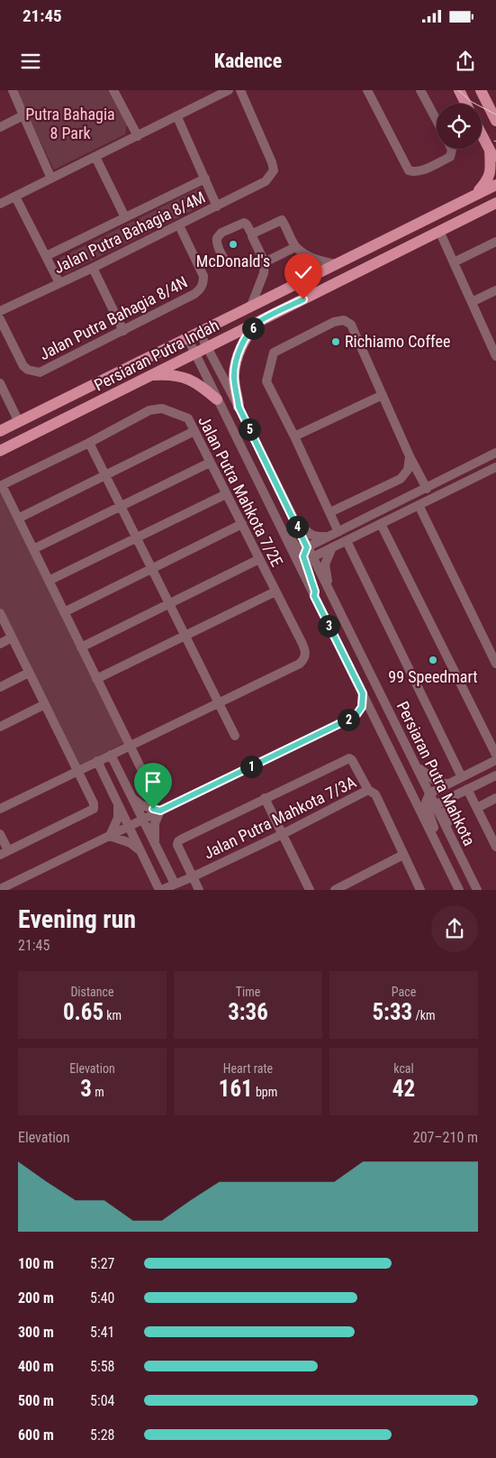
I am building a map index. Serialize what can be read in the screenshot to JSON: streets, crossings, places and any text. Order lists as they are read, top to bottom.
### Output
{
  "streets": {
    "main road": ["Persiaran Putra Indah"],
    "street": [
      "Jalan Putra Bahagia 8/4M",
      "Jalan Putra Bahagia 8/4N",
      "Jalan Putra Mahkota 7/2E",
      "Persiaran Putra Mahkota",
      "Jalan Putra Mahkota 7/3A"
    ]
  },
  "crossings": [
    ["Jalan Putra Bahagia 8/4M", "Jalan Putra Bahagia 8/4N"],
    ["Persiaran Putra Indah", "Persiaran Putra Mahkota"]
  ],
  "parks": ["Putra Bahagia 8 Park"],
  "places": ["McDonald's", "Richiamo Coffee", "99 Speedmart"],
  "page": {
    "status": "21:45",
    "header": "Kadence",
    "pins": [
      "6",
      "5",
      "4",
      "3",
      "2",
      "1"
    ],
    "heading": ["Evening run", "21:45"],
    "stats": [
      ["Distance", "0.65 km"],
      ["Time", "3:36"],
      ["Pace", "5:33 /km"],
      ["Elevation", "3 m"],
      ["Heart rate", "161 bpm"],
      ["kcal", "42"]
    ],
    "chart": ["Elevation", "207–210 m"],
    "list": [
      {
        "name": "100 m",
        "note": "5:27"
      },
      {
        "name": "200 m",
        "note": "5:40"
      },
      {
        "name": "300 m",
        "note": "5:41"
      },
      {
        "name": "400 m",
        "note": "5:58"
      },
      {
        "name": "500 m",
        "note": "5:04"
      },
      {
        "name": "600 m",
        "note": "5:28"
      }
    ]
  }
}
